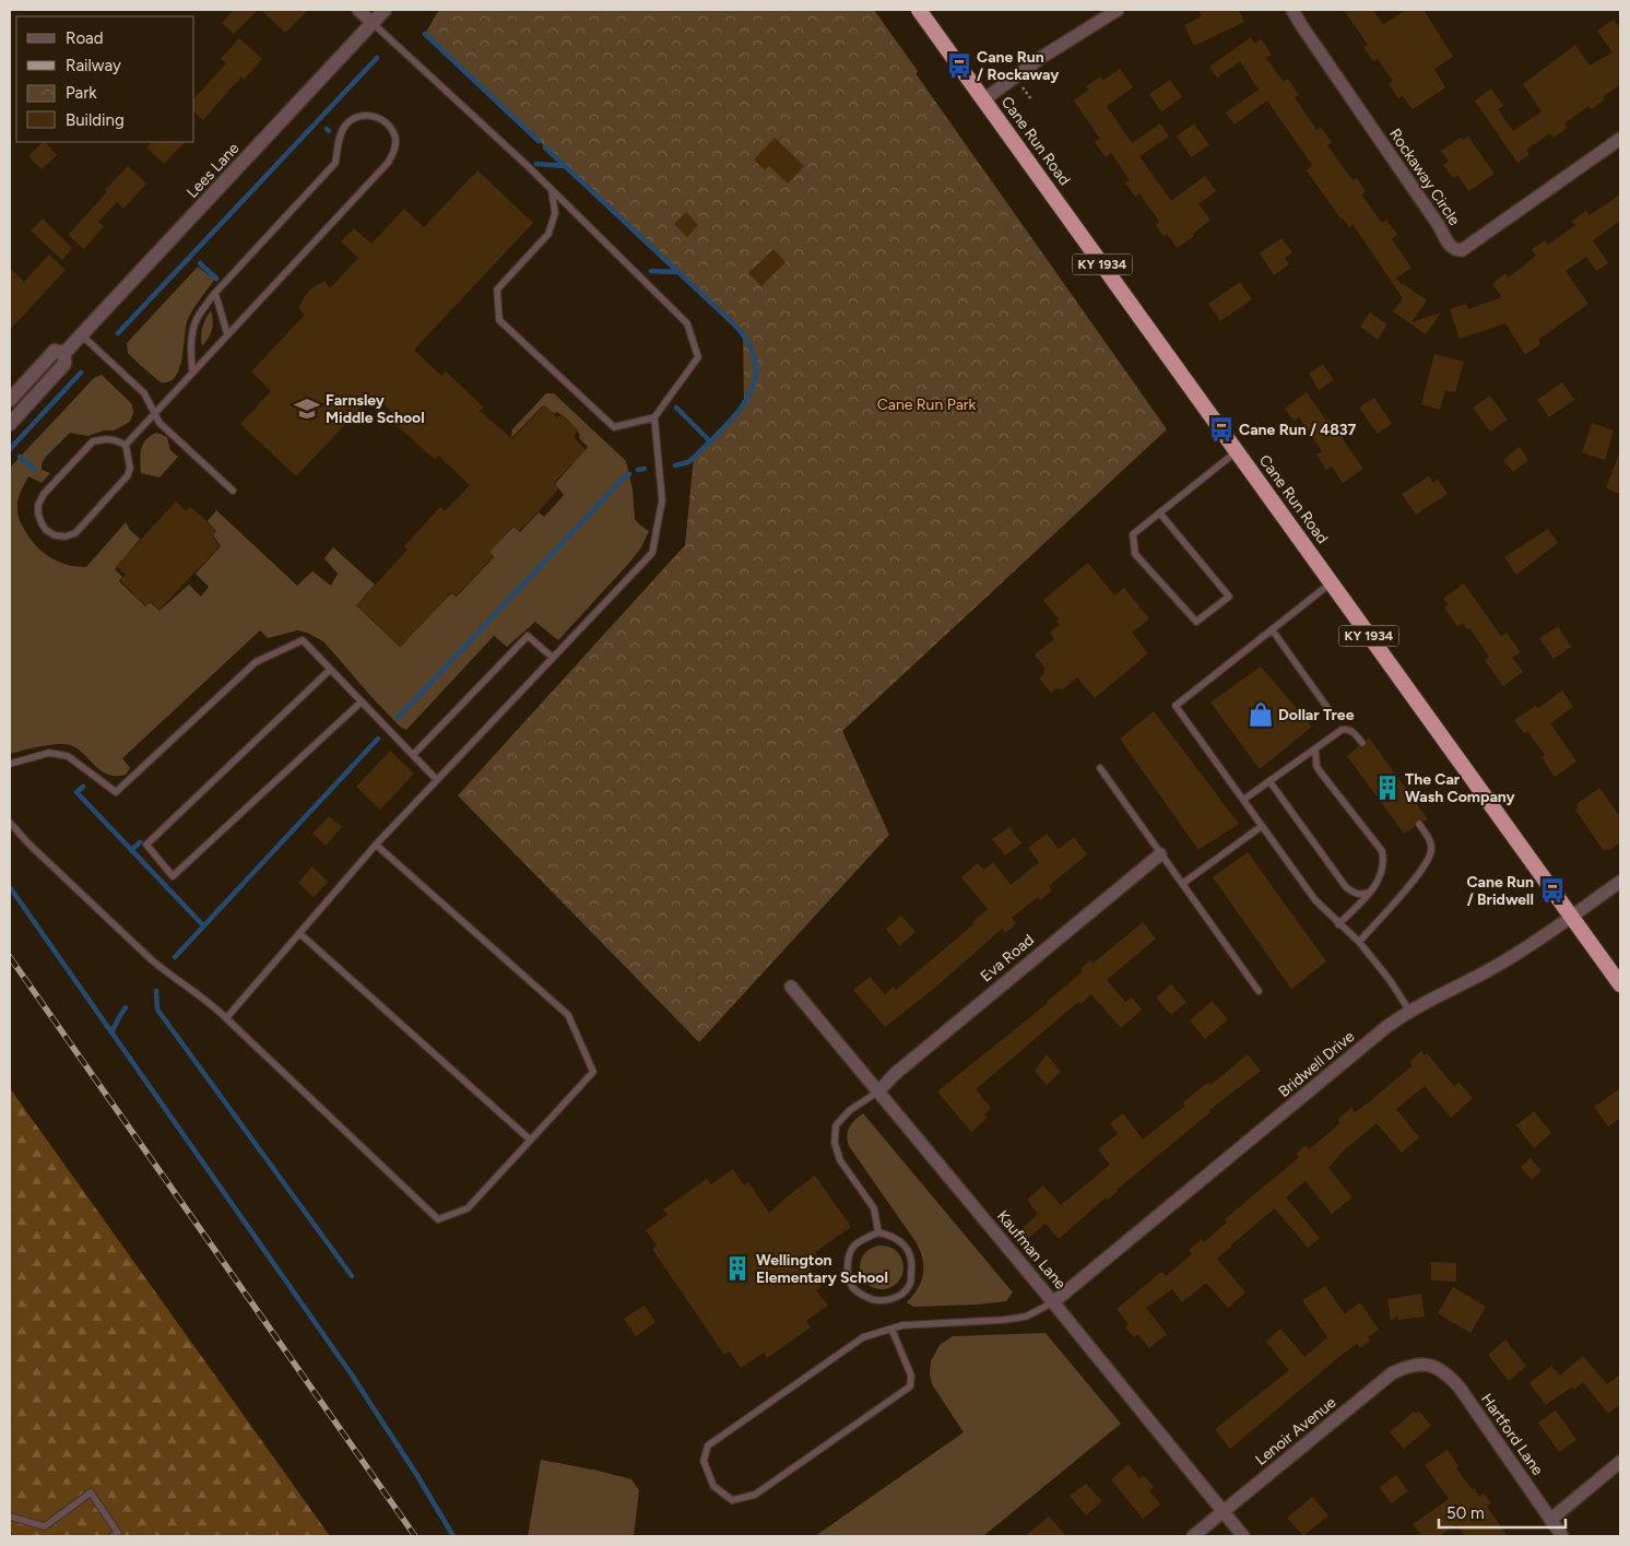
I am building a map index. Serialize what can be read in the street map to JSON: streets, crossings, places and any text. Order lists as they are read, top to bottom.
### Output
{
  "streets": {
    "highway": ["Cane Run Road", "KY 1934"],
    "street": [
      "Lees Lane",
      "Rockaway Circle",
      "Eva Road",
      "Bridwell Drive",
      "Kaufman Lane",
      "Lenoir Avenue",
      "Hartford Lane"
    ]
  },
  "crossings": [
    ["Cane Run Road", "Bridwell Drive"],
    ["Eva Road", "Kaufman Lane"],
    ["Bridwell Drive", "Kaufman Lane"],
    ["Kaufman Lane", "Lenoir Avenue"],
    ["Lenoir Avenue", "Hartford Lane"]
  ],
  "parks": ["Cane Run Park"],
  "places": {
    "bus stop": ["Cane Run / Rockaway", "Cane Run / 4837", "Cane Run / Bridwell"],
    "school or university": ["Farnsley Middle School"],
    "shop": ["Dollar Tree"],
    "building": ["The Car Wash Company", "Wellington Elementary School"]
  },
  "legend": [
    "Road",
    "Railway",
    "Park",
    "Building"
  ],
  "scale_bar": "50 m"
}
